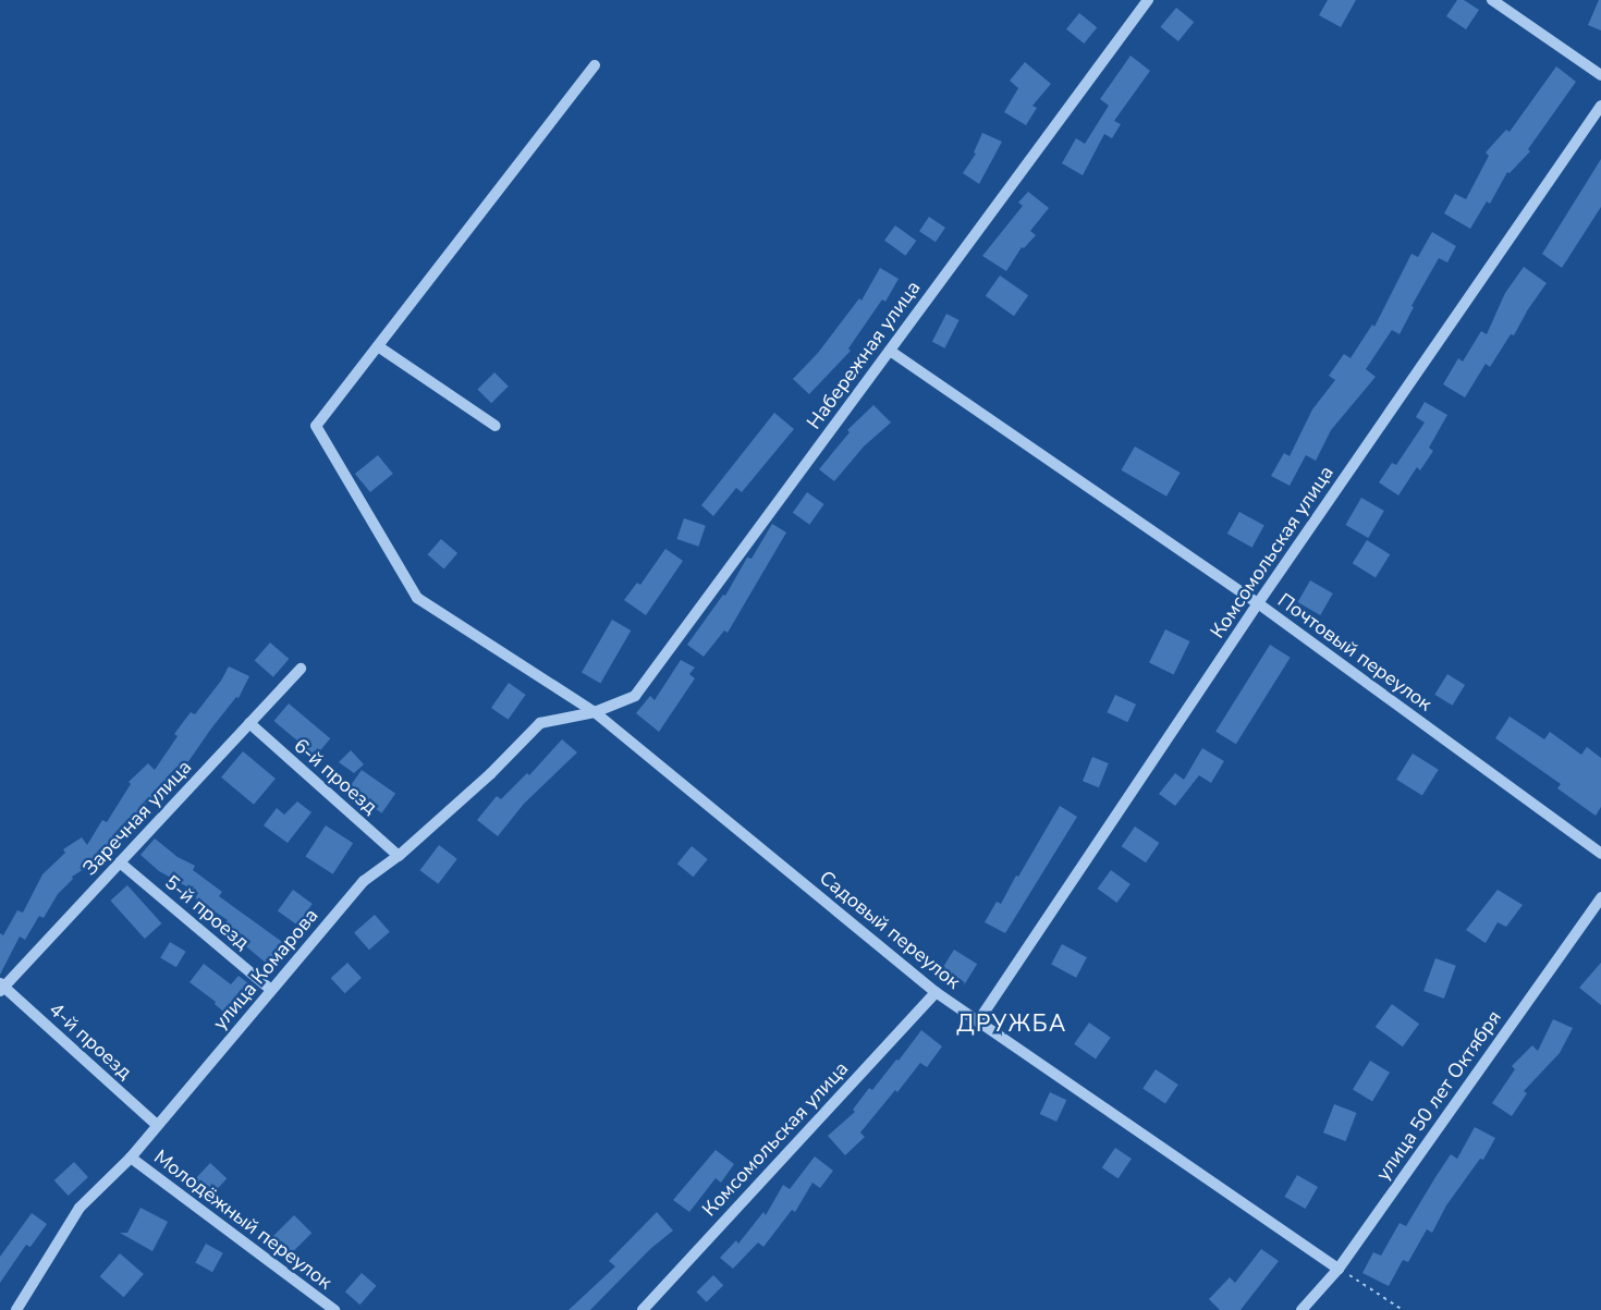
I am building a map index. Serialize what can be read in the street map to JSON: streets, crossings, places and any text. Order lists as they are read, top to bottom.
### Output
{
  "streets": {
    "street": [
      "Набережная улица",
      "Комсомольская улица",
      "Почтовый переулок",
      "6-й проезд",
      "Заречная улица",
      "5-й проезд",
      "Садовый переулок",
      "улица Комарова",
      "4-й проезд",
      "улица 50 лет Октября",
      "Молодёжный переулок"
    ]
  },
  "crossings": [
    ["Набережная улица", "Почтовый переулок"],
    ["Набережная улица", "Садовый переулок"],
    ["Набережная улица", "улица Комарова"],
    ["Комсомольская улица", "Почтовый переулок"],
    ["Комсомольская улица", "Садовый переулок"],
    ["6-й проезд", "Заречная улица"],
    ["6-й проезд", "улица Комарова"],
    ["Заречная улица", "5-й проезд"],
    ["Заречная улица", "4-й проезд"],
    ["5-й проезд", "улица Комарова"],
    ["Садовый переулок", "улица Комарова"],
    ["Садовый переулок", "улица 50 лет Октября"],
    ["улица Комарова", "4-й проезд"],
    ["улица Комарова", "Молодёжный переулок"]
  ],
  "districts": ["ДРУЖБА"]
}
